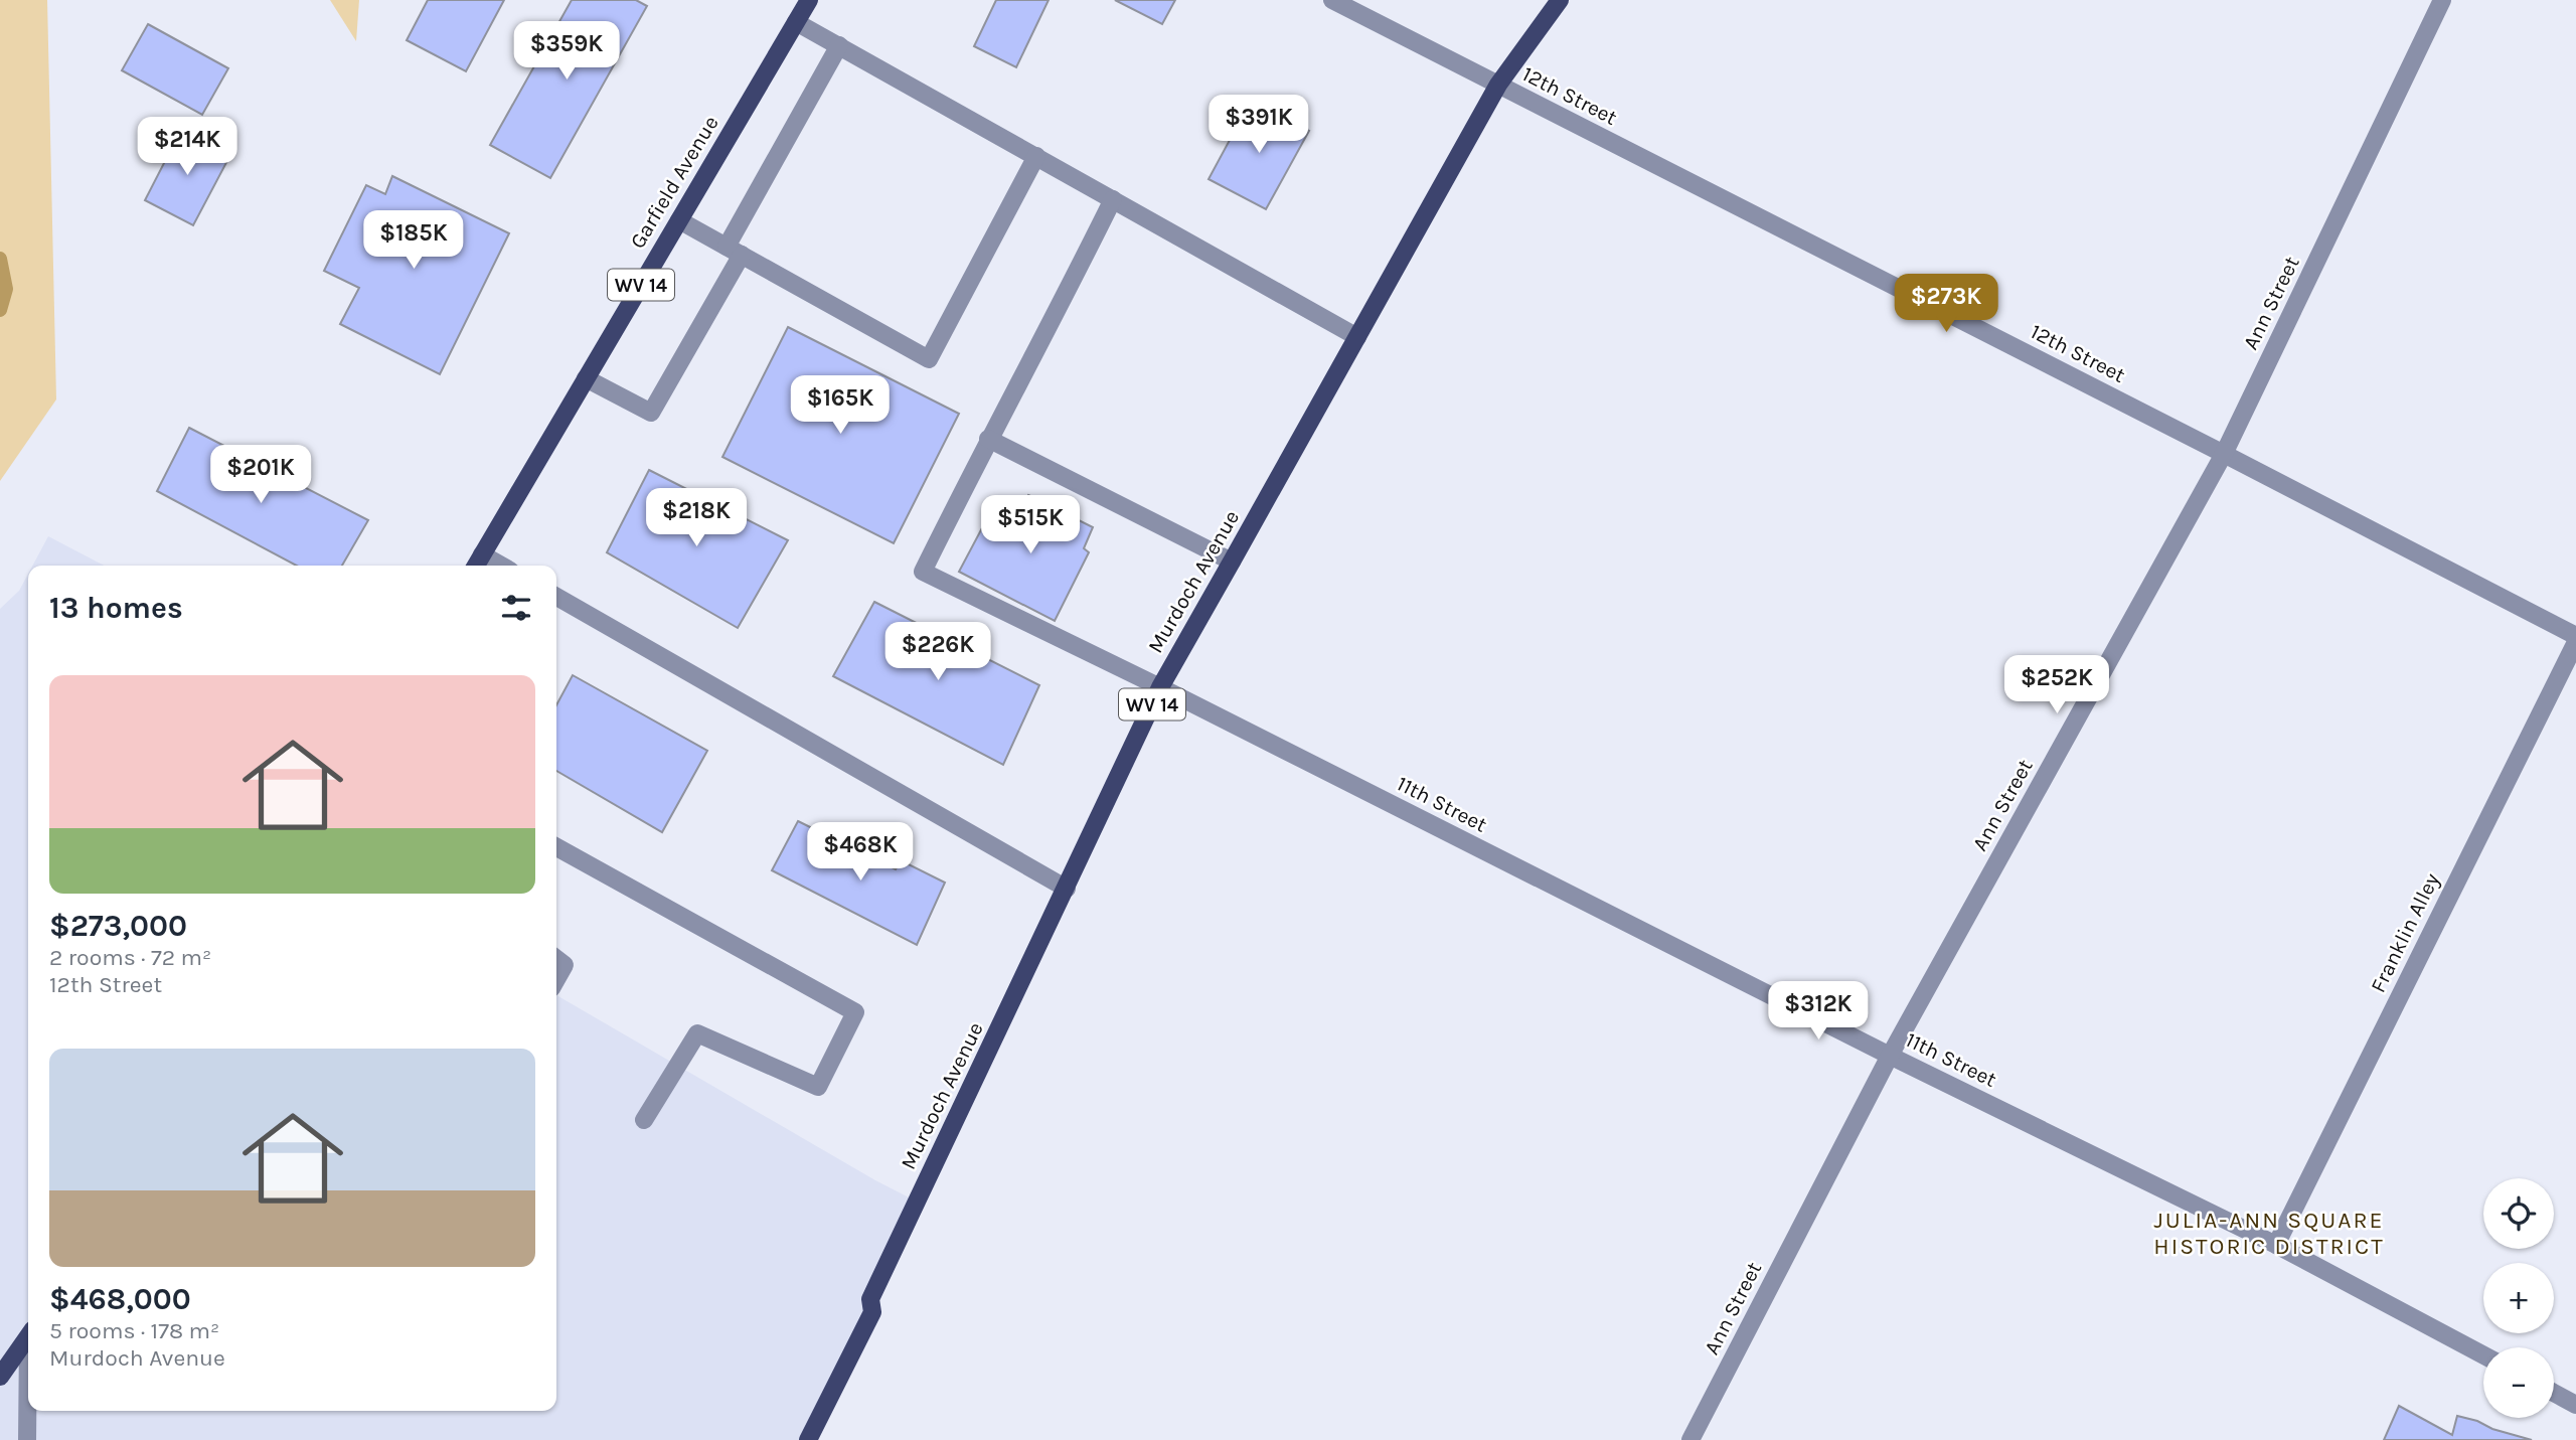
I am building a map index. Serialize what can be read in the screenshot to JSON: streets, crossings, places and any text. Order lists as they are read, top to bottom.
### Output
{
  "streets": {
    "main road": ["Garfield Avenue", "WV 14", "Murdoch Avenue"],
    "street": [
      "12th Street",
      "Ann Street",
      "11th Street",
      "Franklin Alley"
    ]
  },
  "crossings": [
    ["12th Street", "Ann Street"],
    ["12th Street", "Murdoch Avenue"],
    ["Ann Street", "11th Street"],
    ["Murdoch Avenue", "11th Street"],
    ["11th Street", "Franklin Alley"]
  ],
  "districts": ["JULIA-ANN SQUARE HISTORIC DISTRICT"],
  "page": {
    "price": [
      "$359K",
      "$391K",
      "$214K",
      "$185K",
      "$273K",
      "$165K",
      "$201K",
      "$218K",
      "$515K",
      "$226K",
      "$252K",
      "$468K",
      "$312K"
    ],
    "heading": "13 homes",
    "list": [
      {
        "name": "$273,000",
        "note": "2 rooms · 72 m² · 12th Street"
      },
      {
        "name": "$468,000",
        "note": "5 rooms · 178 m² · Murdoch Avenue"
      }
    ],
    "map_buttons": ["+", "−"]
  }
}
